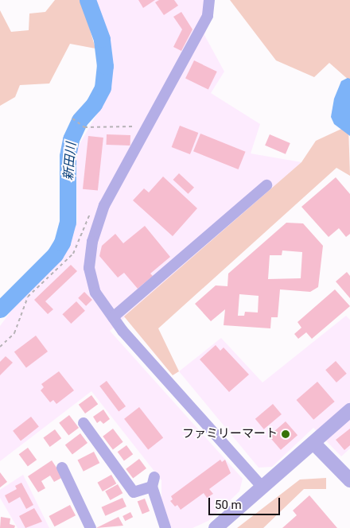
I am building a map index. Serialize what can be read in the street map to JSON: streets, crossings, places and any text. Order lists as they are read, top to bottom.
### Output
{
  "water": ["新田川"],
  "places": ["ファミリーマート"],
  "scale_bar": "50 m"
}
